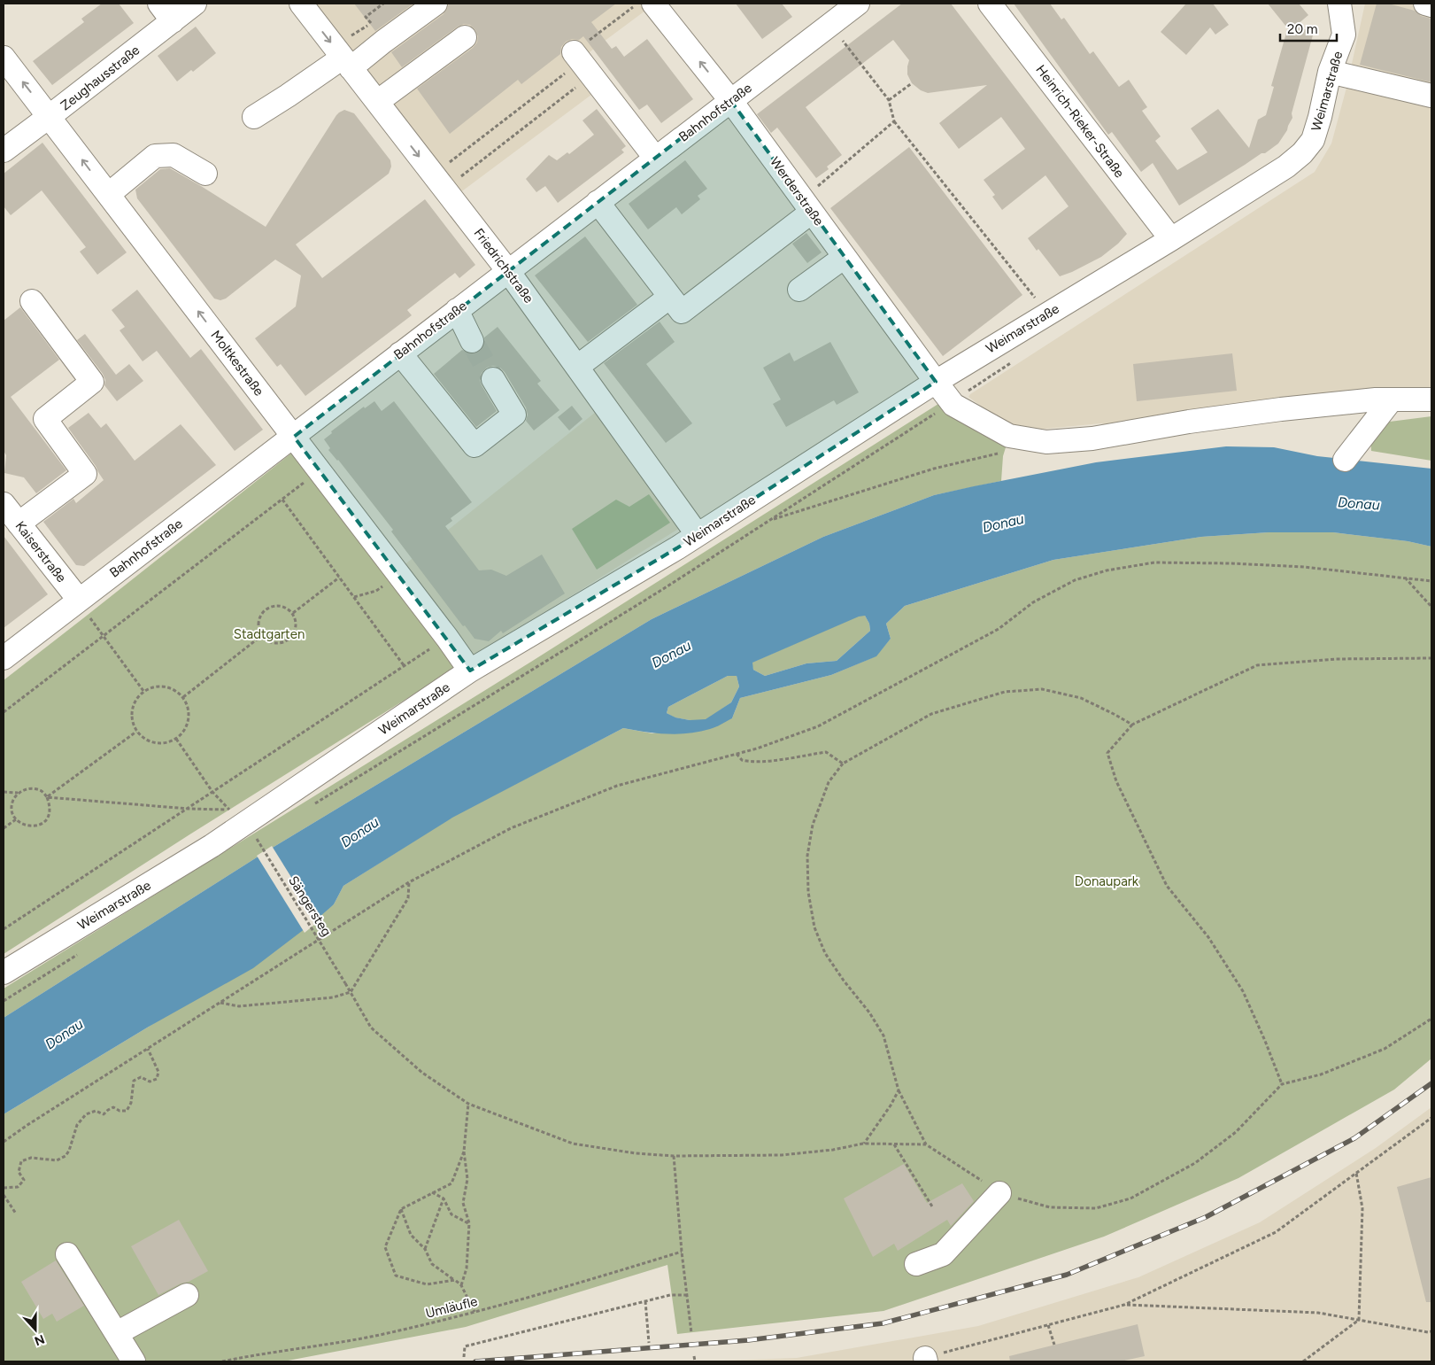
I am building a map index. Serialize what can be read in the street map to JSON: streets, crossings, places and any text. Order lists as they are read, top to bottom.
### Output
{
  "streets": {
    "street": [
      "Zeughausstraße",
      "Weimarstraße",
      "Bahnhofstraße",
      "Heinrich-Rieker-Straße",
      "Werderstraße",
      "Friedrichstraße",
      "Moltkestraße",
      "Kaiserstraße"
    ],
    "path": ["Sängersteg", "Umläufle"]
  },
  "crossings": [
    ["Zeughausstraße", "Moltkestraße"],
    ["Weimarstraße", "Heinrich-Rieker-Straße"],
    ["Weimarstraße", "Werderstraße"],
    ["Weimarstraße", "Friedrichstraße"],
    ["Weimarstraße", "Moltkestraße"],
    ["Bahnhofstraße", "Werderstraße"],
    ["Bahnhofstraße", "Friedrichstraße"],
    ["Bahnhofstraße", "Moltkestraße"],
    ["Bahnhofstraße", "Kaiserstraße"]
  ],
  "one_way": ["Moltkestraße"],
  "water": ["Donau"],
  "parks": ["Stadtgarten", "Donaupark"],
  "scale_bar": "20 m",
  "north": "bottom"
}
